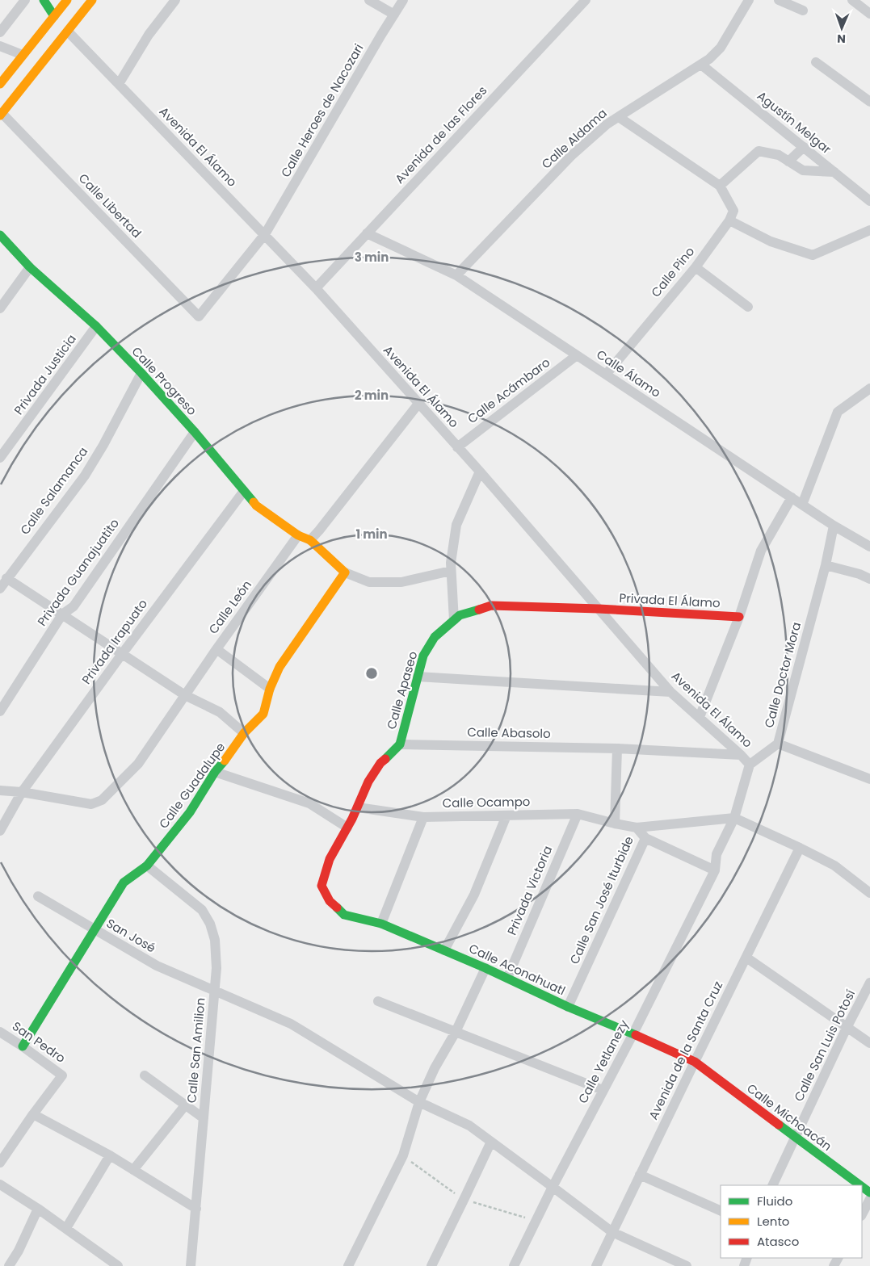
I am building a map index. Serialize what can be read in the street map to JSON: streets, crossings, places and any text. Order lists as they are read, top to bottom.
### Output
{
  "streets": {
    "street": [
      "Calle Heroes de Nacozari",
      "Agustín Melgar",
      "Avenida de las Flores",
      "Calle Aldama",
      "Avenida El Álamo",
      "Calle Libertad",
      "Calle Pino",
      "Calle Álamo",
      "Privada Justicia",
      "Calle Progreso",
      "Calle Acámbaro",
      "Calle Salamanca",
      "Privada Guanajuatito",
      "Privada El Álamo",
      "Calle León",
      "Privada Irapuato",
      "Calle Doctor Mora",
      "Calle Apaseo",
      "Calle Abasolo",
      "Calle Guadalupe",
      "Calle Ocampo",
      "Privada Victoria",
      "Calle San José Iturbide",
      "San José",
      "Calle Aconahuatl",
      "San Pedro",
      "Calle San Luis Potosí",
      "Calle San Amilion",
      "Avenida de la Santa Cruz",
      "Calle Yetlanezy",
      "Calle Michoacán"
    ]
  },
  "crossings": [
    ["Calle Heroes de Nacozari", "Avenida El Álamo"],
    ["Calle Heroes de Nacozari", "Calle Libertad"],
    ["Agustín Melgar", "Calle Aldama"],
    ["Avenida de las Flores", "Avenida El Álamo"],
    ["Avenida de las Flores", "Calle Álamo"],
    ["Calle Aldama", "Calle Álamo"],
    ["Avenida El Álamo", "Calle Acámbaro"],
    ["Avenida El Álamo", "Privada El Álamo"],
    ["Avenida El Álamo", "Calle Doctor Mora"],
    ["Avenida El Álamo", "Calle Apaseo"],
    ["Avenida El Álamo", "Calle Abasolo"],
    ["Calle Pino", "Calle Álamo"],
    ["Calle Álamo", "Calle Acámbaro"],
    ["Calle Álamo", "Calle Doctor Mora"],
    ["Privada Justicia", "Calle Progreso"],
    ["Calle Progreso", "Calle Salamanca"],
    ["Calle Progreso", "Privada Guanajuatito"],
    ["Calle Progreso", "Calle León"],
    ["Calle Progreso", "Privada Irapuato"],
    ["Privada El Álamo", "Calle Apaseo"],
    ["Calle León", "Privada Irapuato"],
    ["Calle Apaseo", "Calle Abasolo"],
    ["Calle Apaseo", "Calle Ocampo"],
    ["Calle Apaseo", "Calle Aconahuatl"],
    ["Calle Abasolo", "Calle San José Iturbide"],
    ["Calle Guadalupe", "San José"],
    ["Calle Guadalupe", "San Pedro"],
    ["Calle Guadalupe", "Calle San Amilion"],
    ["Calle Ocampo", "Privada Victoria"],
    ["Calle Ocampo", "Calle San José Iturbide"],
    ["Privada Victoria", "Calle Aconahuatl"],
    ["Calle San José Iturbide", "Calle Aconahuatl"],
    ["San José", "Calle San Amilion"],
    ["San José", "Avenida de la Santa Cruz"],
    ["San José", "Calle Yetlanezy"],
    ["Calle Aconahuatl", "Avenida de la Santa Cruz"],
    ["Calle Aconahuatl", "Calle Yetlanezy"],
    ["Calle Aconahuatl", "Calle Michoacán"],
    ["Calle San Luis Potosí", "Calle Michoacán"],
    ["Avenida de la Santa Cruz", "Calle Michoacán"]
  ],
  "legend": ["Fluido", "Lento", "Atasco"],
  "north": "bottom",
  "rings": ["3 min", "2 min", "1 min"]
}
